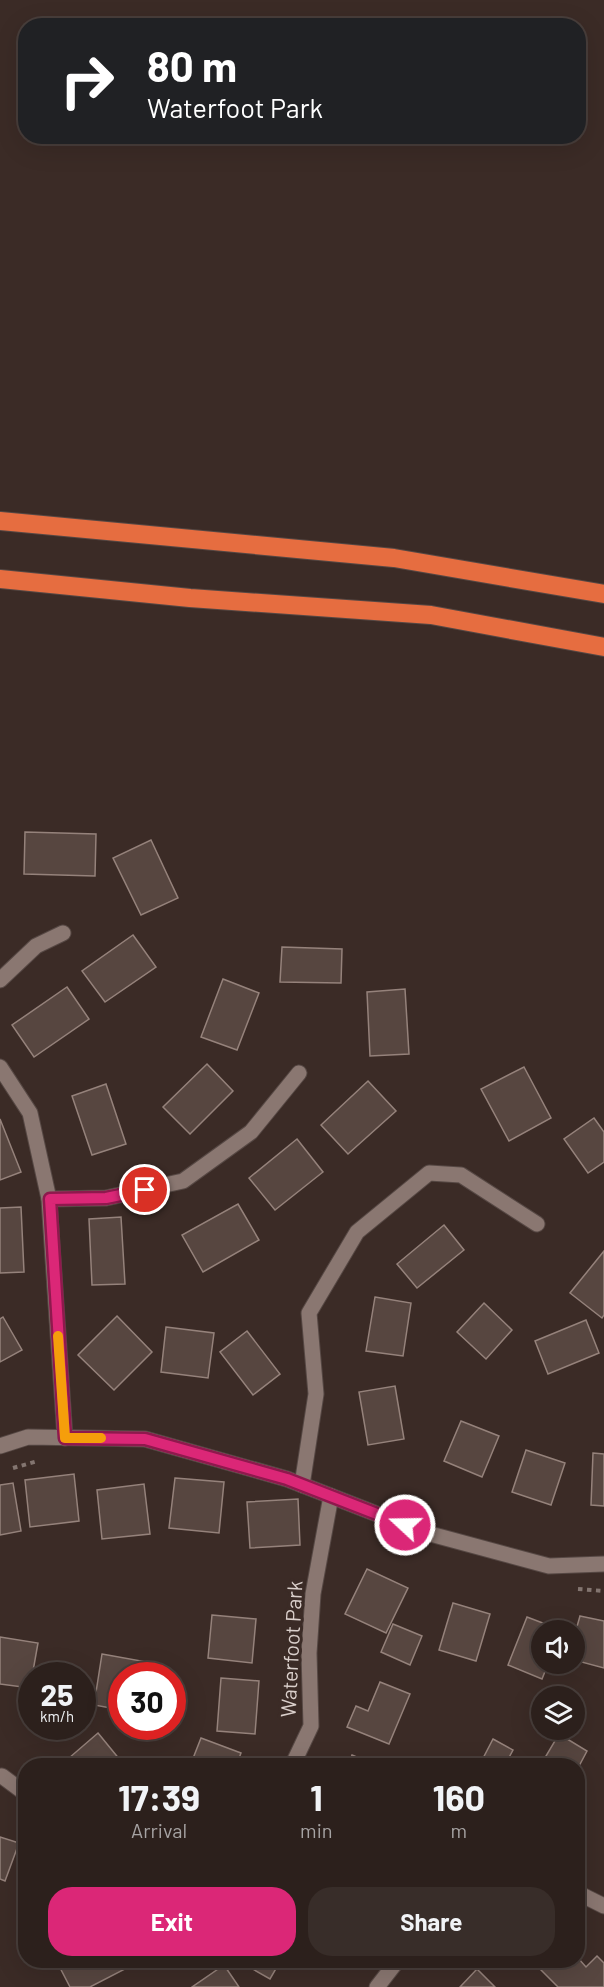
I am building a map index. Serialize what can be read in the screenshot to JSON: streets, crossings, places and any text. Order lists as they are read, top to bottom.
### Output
{
  "streets": {
    "street": ["Waterfoot Park"]
  },
  "page": {
    "turn": ["80 m", "Waterfoot Park"],
    "speed": "25 km/h",
    "limit": "30",
    "eta": [
      "17:39",
      "Arrival",
      "1",
      "min",
      "160",
      "m"
    ],
    "buttons": ["Exit", "Share"]
  }
}
